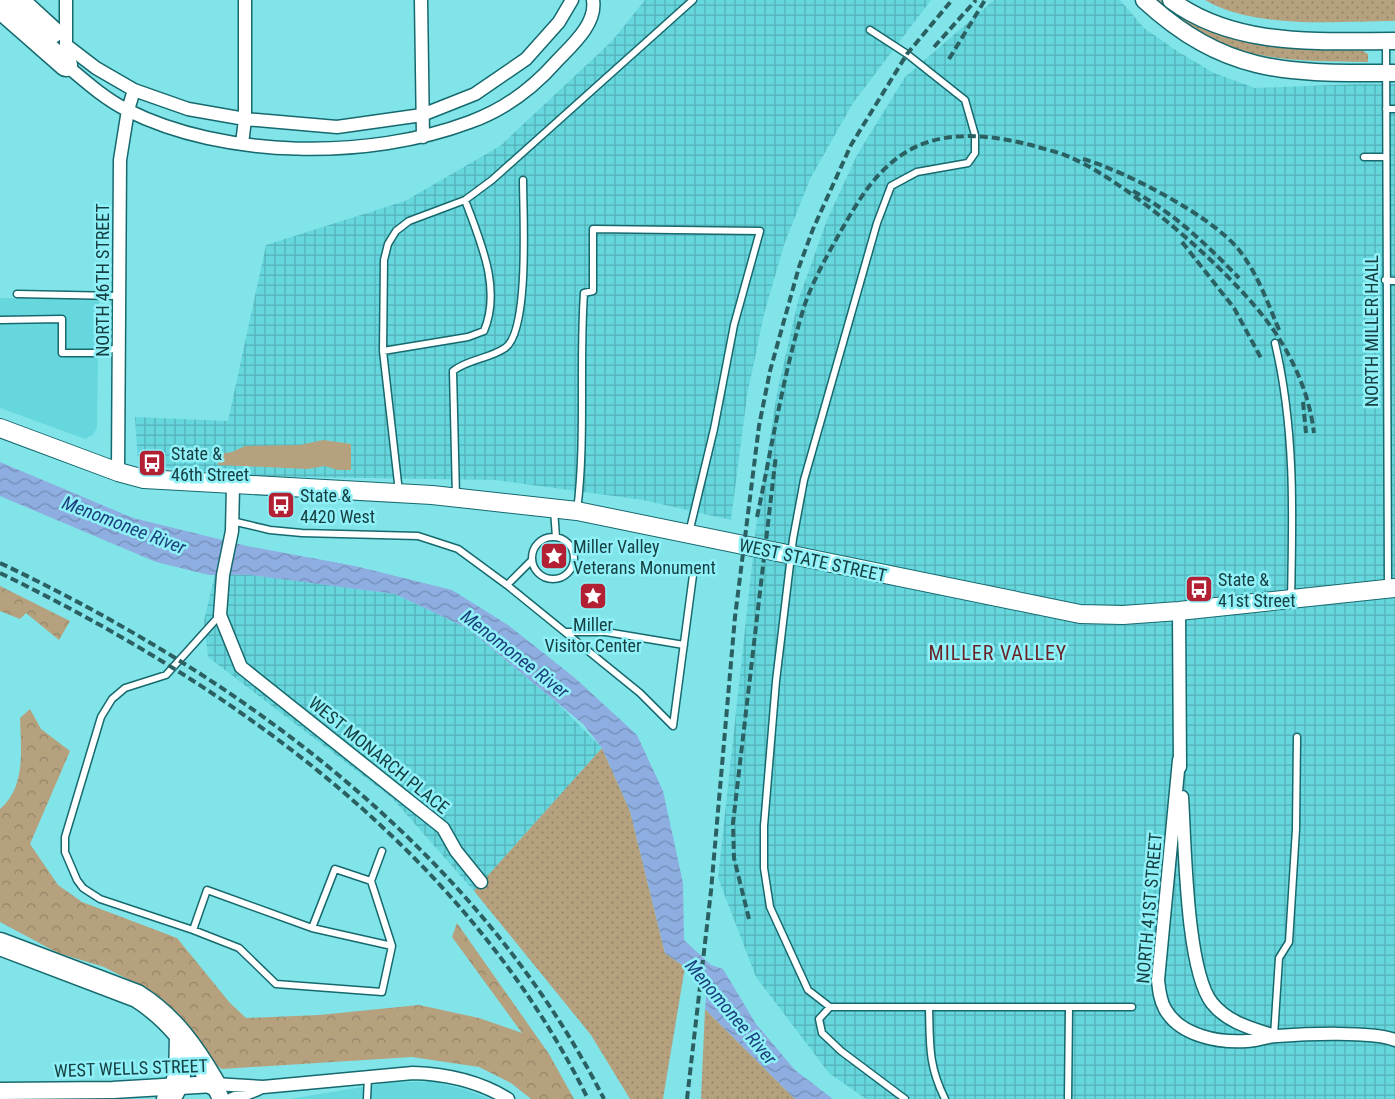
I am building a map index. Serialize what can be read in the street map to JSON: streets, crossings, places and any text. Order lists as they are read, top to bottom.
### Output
{
  "streets": {
    "main road": ["WEST STATE STREET"],
    "street": [
      "NORTH 46TH STREET",
      "WEST MONARCH PLACE",
      "NORTH 41ST STREET",
      "WEST WELLS STREET"
    ],
    "lane": ["NORTH MILLER HALL"]
  },
  "crossings": [
    ["NORTH 46TH STREET", "WEST STATE STREET"],
    ["NORTH MILLER HALL", "WEST STATE STREET"],
    ["WEST STATE STREET", "NORTH 41ST STREET"]
  ],
  "districts": ["MILLER VALLEY"],
  "water": ["Menomonee River"],
  "places": {
    "bus stop": ["State & 46th Street", "State & 4420 West", "State & 41st Street"],
    "place": ["Miller Valley Veterans Monument", "Miller Visitor Center"]
  }
}
